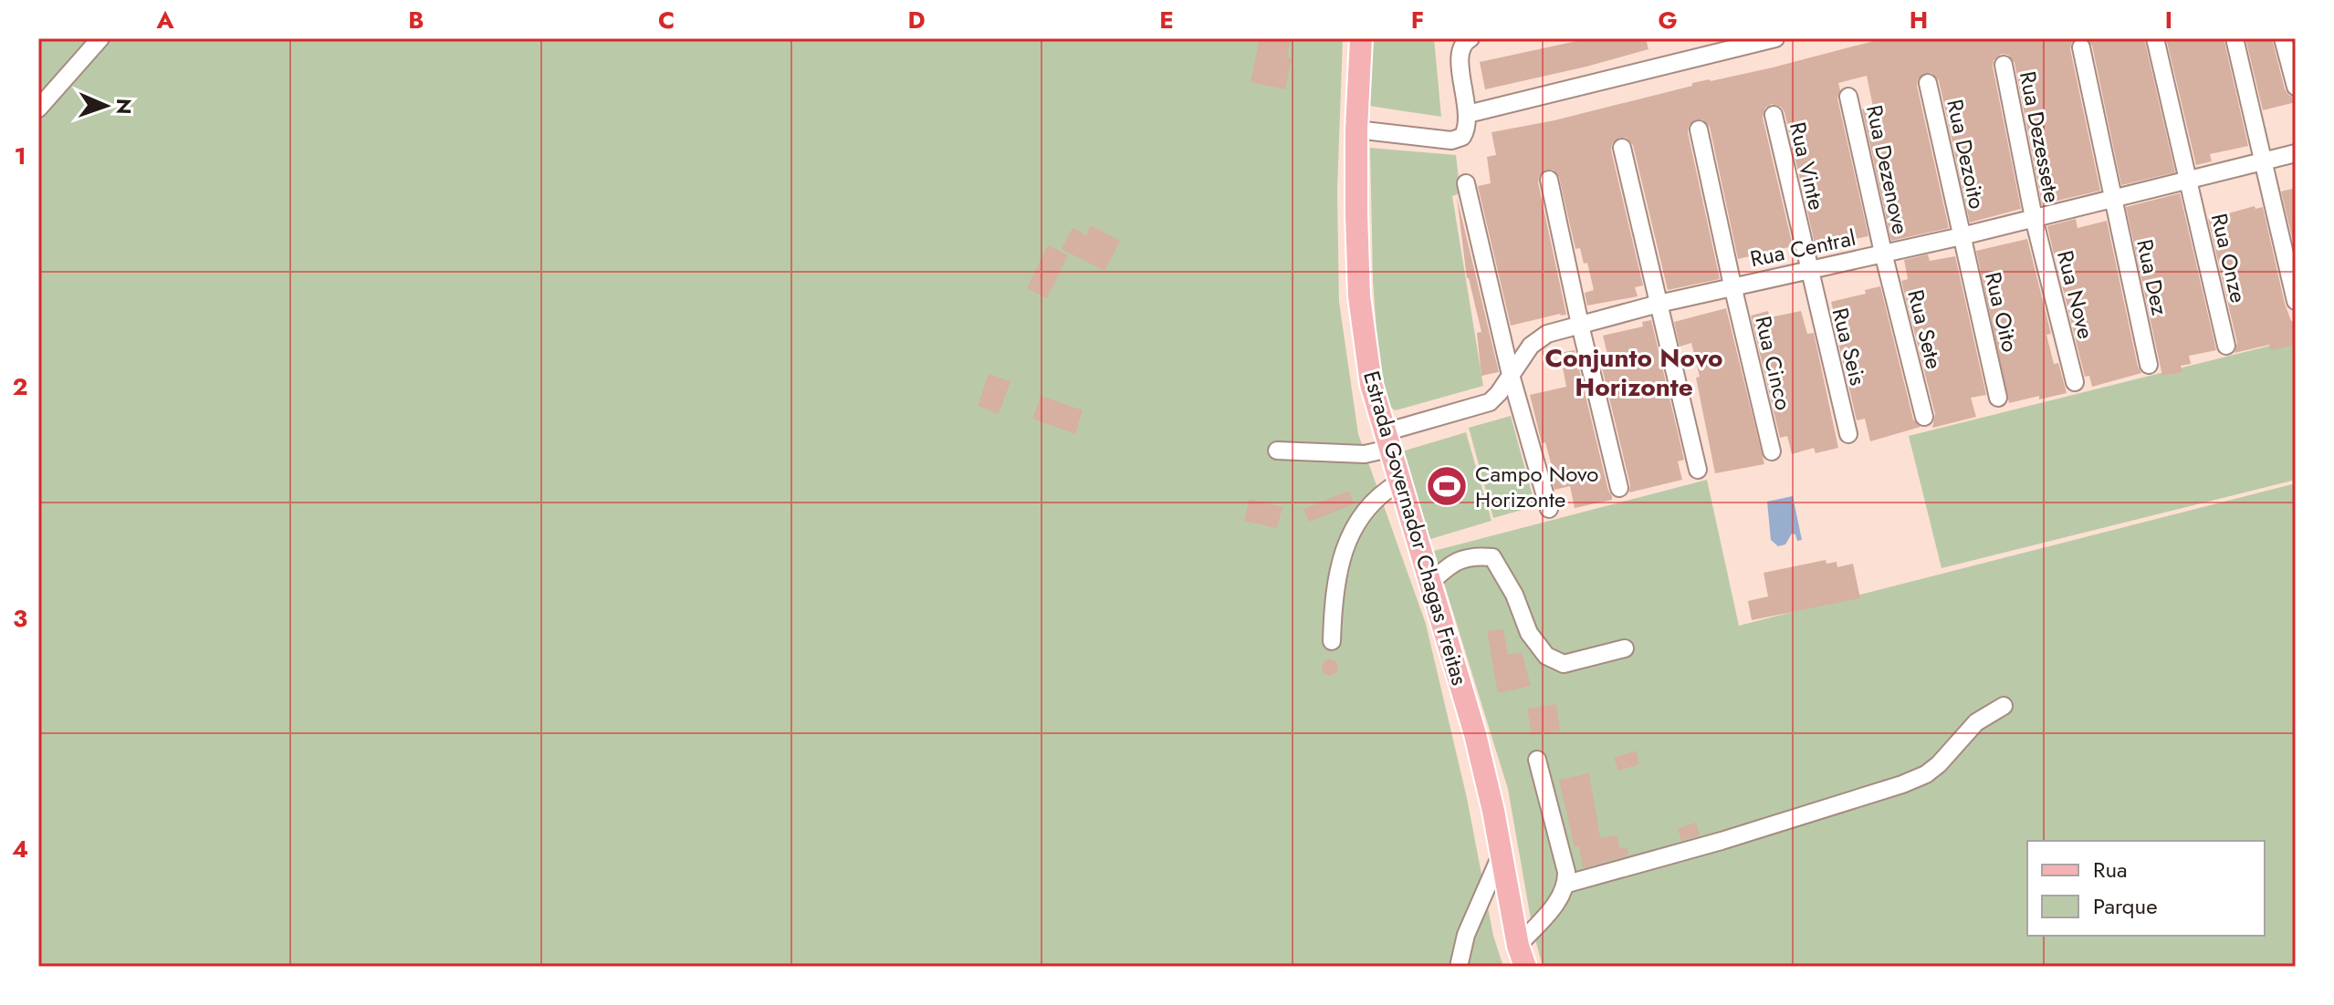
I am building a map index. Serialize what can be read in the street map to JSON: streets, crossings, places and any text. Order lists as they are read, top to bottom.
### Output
{
  "streets": {
    "main road": ["Estrada Governador Chagas Freitas"],
    "street": [
      "Rua Dezessete",
      "Rua Dezoito",
      "Rua Vinte",
      "Rua Dezenove",
      "Rua Central",
      "Rua Onze",
      "Rua Dez",
      "Rua Nove",
      "Rua Oito",
      "Rua Sete",
      "Rua Seis",
      "Rua Cinco"
    ]
  },
  "crossings": [
    ["Rua Dezessete", "Rua Central"],
    ["Rua Dezessete", "Rua Nove"],
    ["Rua Dezoito", "Rua Central"],
    ["Rua Dezoito", "Rua Oito"],
    ["Rua Vinte", "Rua Central"],
    ["Rua Vinte", "Rua Seis"],
    ["Rua Dezenove", "Rua Central"],
    ["Rua Dezenove", "Rua Sete"],
    ["Rua Central", "Rua Onze"],
    ["Rua Central", "Rua Dez"],
    ["Rua Central", "Rua Nove"],
    ["Rua Central", "Rua Oito"],
    ["Rua Central", "Rua Sete"],
    ["Rua Central", "Rua Seis"],
    ["Rua Central", "Rua Cinco"],
    ["Rua Central", "Estrada Governador Chagas Freitas"]
  ],
  "districts": ["Conjunto Novo Horizonte"],
  "places": {
    "sports": ["Campo Novo Horizonte"]
  },
  "legend": ["Rua", "Parque"],
  "north": "right",
  "grid": {
    "columns": [
      "A",
      "B",
      "C",
      "D",
      "E",
      "F",
      "G",
      "H",
      "I"
    ],
    "rows": [
      "1",
      "2",
      "3",
      "4"
    ]
  }
}
